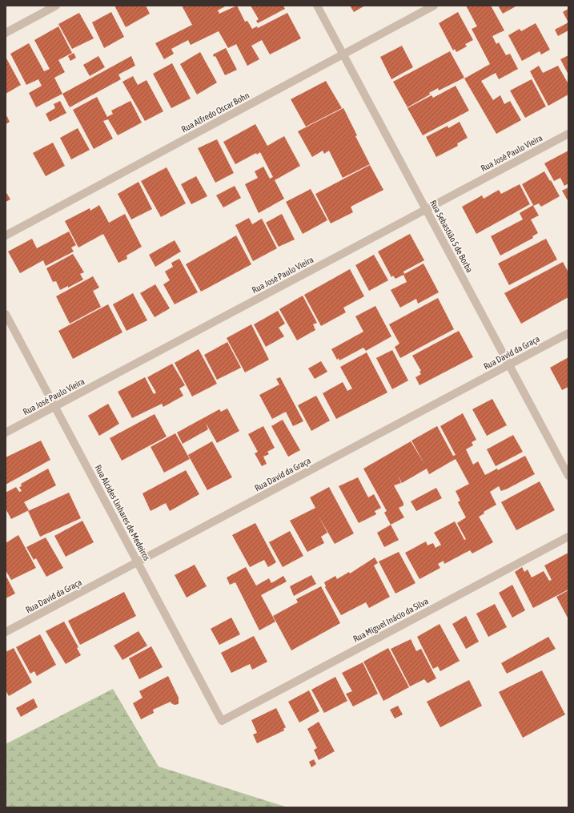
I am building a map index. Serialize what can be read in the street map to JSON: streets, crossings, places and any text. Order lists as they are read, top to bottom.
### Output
{
  "streets": {
    "street": [
      "Rua Alfredo Oscar Bohn",
      "Rua José Paulo Vieira",
      "Rua Sebastião S de Borba",
      "Rua David da Graça",
      "Rua Alcides Linhares de Medeiros",
      "Rua Miguel Inácio da Silva"
    ]
  },
  "crossings": [
    ["Rua Alfredo Oscar Bohn", "Rua Sebastião S de Borba"],
    ["Rua José Paulo Vieira", "Rua Sebastião S de Borba"],
    ["Rua José Paulo Vieira", "Rua Alcides Linhares de Medeiros"],
    ["Rua Sebastião S de Borba", "Rua David da Graça"],
    ["Rua David da Graça", "Rua Alcides Linhares de Medeiros"],
    ["Rua Alcides Linhares de Medeiros", "Rua Miguel Inácio da Silva"]
  ]
}
